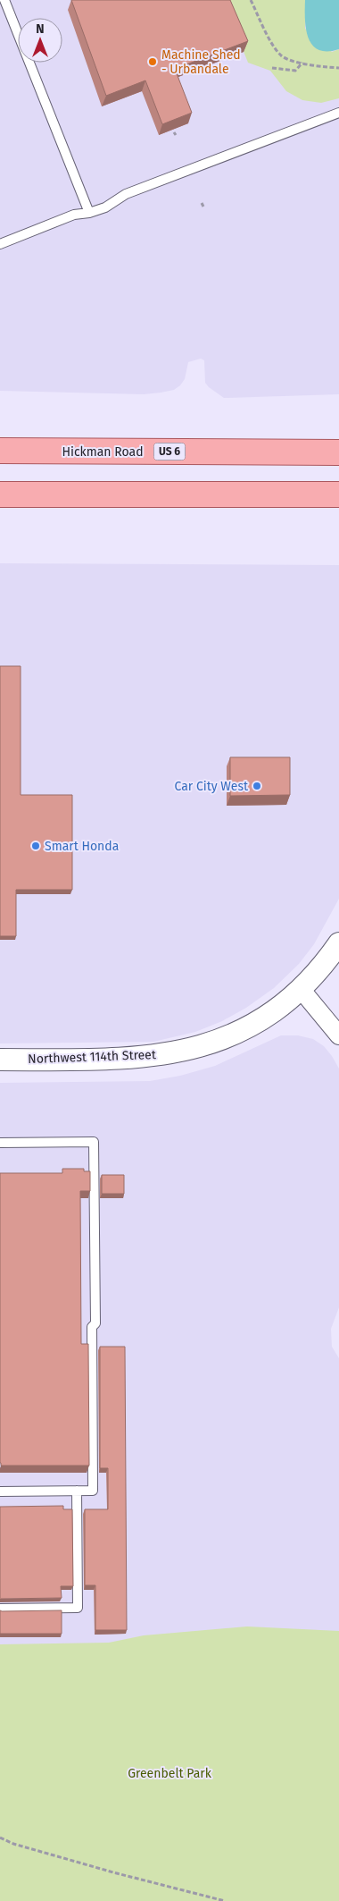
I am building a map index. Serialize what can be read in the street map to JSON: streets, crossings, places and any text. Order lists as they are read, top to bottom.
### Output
{
  "streets": {
    "main road": ["Hickman Road", "US 6"],
    "street": ["Northwest 114th Street"]
  },
  "parks": ["Greenbelt Park"],
  "places": ["Machine Shed - Urbandale", "Car City West", "Smart Honda"],
  "north": "top"
}
